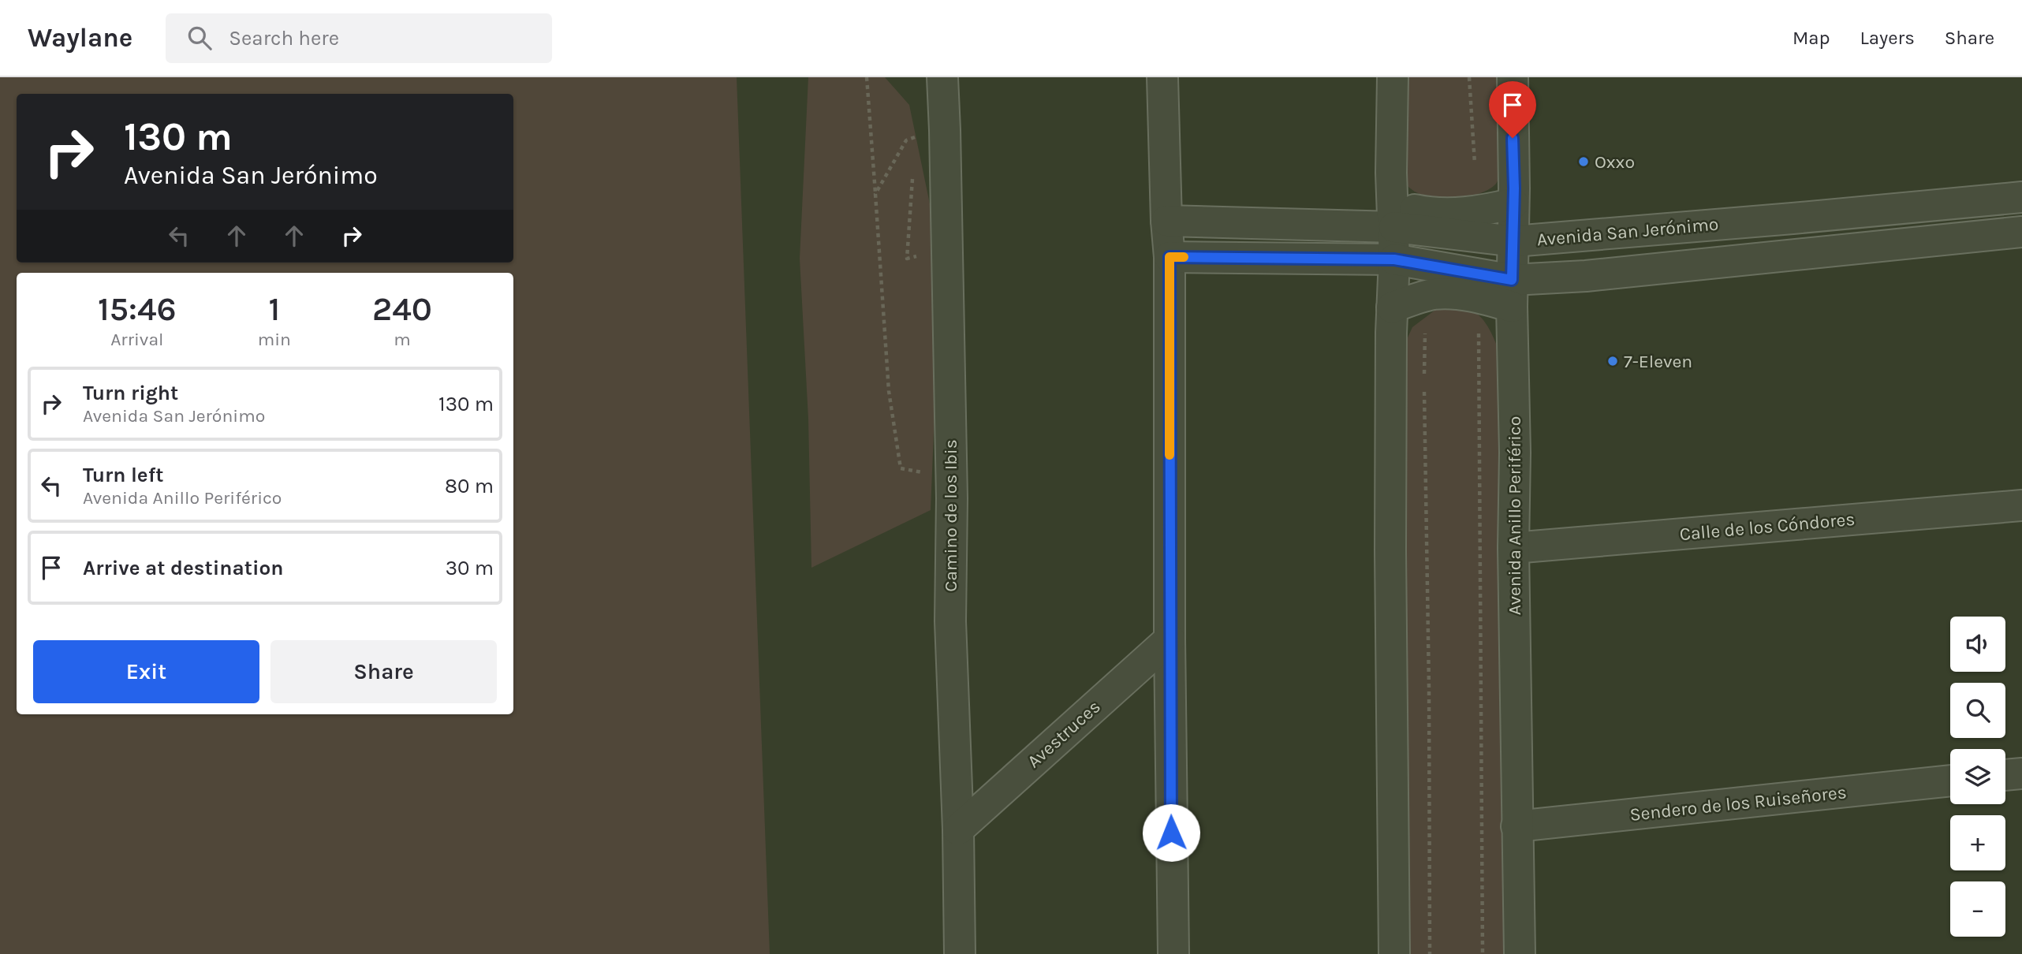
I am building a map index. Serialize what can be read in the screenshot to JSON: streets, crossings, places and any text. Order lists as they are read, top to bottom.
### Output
{
  "streets": {
    "street": [
      "Avenida San Jerónimo",
      "Camino de los Ibis",
      "Avenida Anillo Periférico",
      "Calle de los Cóndores",
      "Avestruces",
      "Sendero de los Ruiseñores"
    ]
  },
  "crossings": [
    ["Avenida San Jerónimo", "Avenida Anillo Periférico"],
    ["Camino de los Ibis", "Avestruces"],
    ["Avenida Anillo Periférico", "Calle de los Cóndores"],
    ["Avenida Anillo Periférico", "Sendero de los Ruiseñores"]
  ],
  "places": ["Oxxo", "7-Eleven"],
  "page": {
    "header": "Waylane",
    "search": "Search here",
    "nav": ["Map", "Layers", "Share"],
    "turn": ["130 m", "Avenida San Jerónimo"],
    "eta": [
      "15:46",
      "Arrival",
      "1",
      "min",
      "240",
      "m"
    ],
    "list": [
      {
        "name": "Turn right",
        "note": "Avenida San Jerónimo",
        "value": "130 m"
      },
      {
        "name": "Turn left",
        "note": "Avenida Anillo Periférico",
        "value": "80 m"
      },
      {
        "name": "Arrive at destination",
        "value": "30 m"
      }
    ],
    "map_buttons": ["+", "−"],
    "buttons": ["Exit", "Share"]
  }
}
